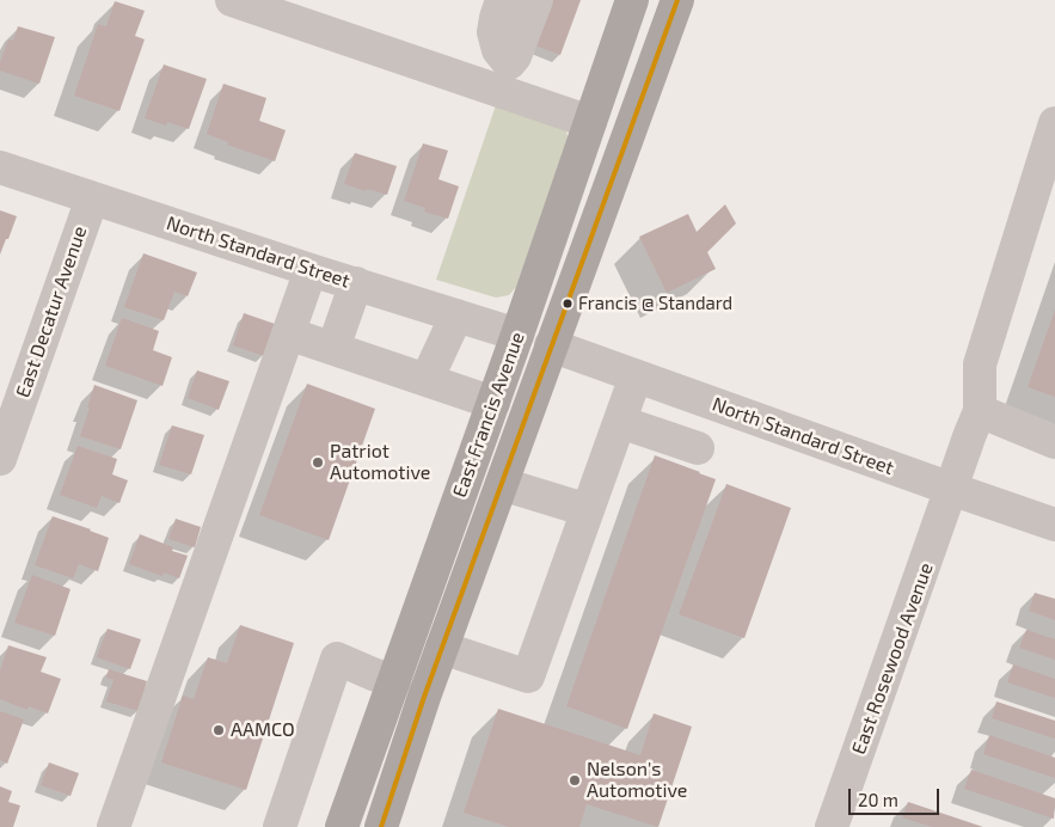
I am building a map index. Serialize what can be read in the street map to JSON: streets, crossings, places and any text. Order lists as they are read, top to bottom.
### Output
{
  "streets": {
    "main road": ["East Francis Avenue"],
    "street": ["North Standard Street", "East Decatur Avenue", "East Rosewood Avenue"]
  },
  "crossings": [
    ["North Standard Street", "East Decatur Avenue"],
    ["North Standard Street", "East Francis Avenue"],
    ["North Standard Street", "East Rosewood Avenue"]
  ],
  "places": [
    "Francis @ Standard",
    "Patriot Automotive",
    "AAMCO",
    "Nelson's Automotive"
  ],
  "scale_bar": "20 m"
}
